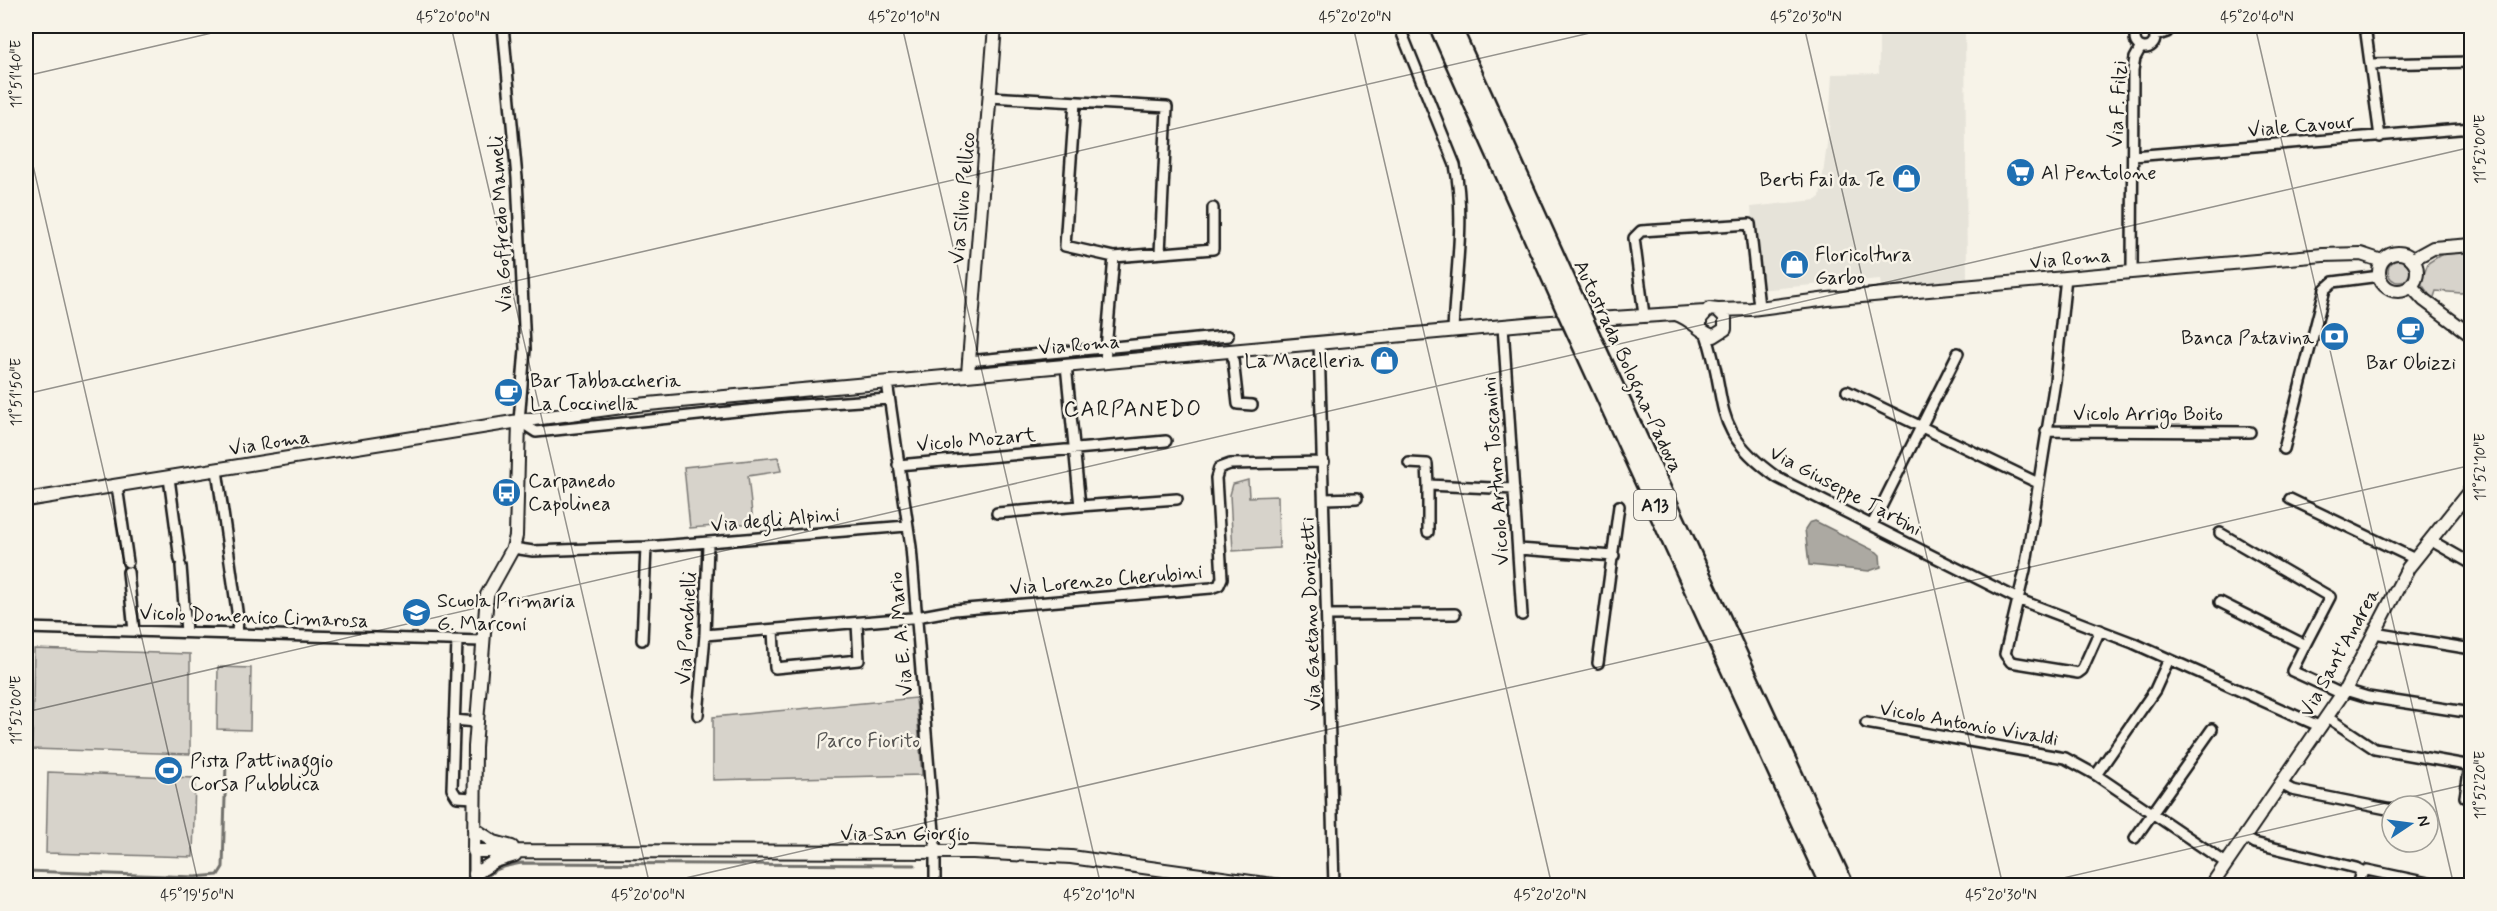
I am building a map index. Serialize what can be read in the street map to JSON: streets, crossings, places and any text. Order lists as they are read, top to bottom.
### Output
{
  "streets": {
    "highway": ["Autostrada Bologna-Padova", "A13"],
    "main road": [
      "Via Silvio Pellico",
      "Via Roma",
      "Via Sant'Andrea",
      "Via San Giorgio"
    ],
    "street": [
      "Via F. Filzi",
      "Viale Cavour",
      "Via Goffredo Mameli",
      "Vicolo Arrigo Boito",
      "Vicolo Mozart",
      "Vicolo Arturo Toscanini",
      "Via Giuseppe Tartini",
      "Via degli Alpini",
      "Via Lorenzo Cherubini",
      "Via Gaetano Donizetti",
      "Vicolo Domenico Cimarosa",
      "Via Ponchielli",
      "Via E. A. Mario",
      "Vicolo Antonio Vivaldi"
    ]
  },
  "crossings": [
    ["Via F. Filzi", "Viale Cavour"],
    ["Via F. Filzi", "Via Roma"],
    ["Via Silvio Pellico", "Via Roma"],
    ["Via Goffredo Mameli", "Via Roma"],
    ["Via Roma", "Vicolo Arrigo Boito"],
    ["Via Roma", "Vicolo Arturo Toscanini"],
    ["Via Roma", "Via Giuseppe Tartini"],
    ["Via Roma", "Via Gaetano Donizetti"],
    ["Via Roma", "Via E. A. Mario"],
    ["Vicolo Arrigo Boito", "Via Giuseppe Tartini"],
    ["Vicolo Mozart", "Via E. A. Mario"],
    ["Via Giuseppe Tartini", "Via Sant'Andrea"],
    ["Via degli Alpini", "Via Ponchielli"],
    ["Via degli Alpini", "Via E. A. Mario"],
    ["Via Lorenzo Cherubini", "Via Gaetano Donizetti"],
    ["Via Lorenzo Cherubini", "Via E. A. Mario"],
    ["Via E. A. Mario", "Via San Giorgio"],
    ["Via Sant'Andrea", "Vicolo Antonio Vivaldi"]
  ],
  "districts": ["CARPANEDO"],
  "parks": ["Parco Fiorito"],
  "places": {
    "supermarket": ["Al Pentolone"],
    "shop": ["Berti Fai da Te", "Floricoltura Garbo", "La Macelleria"],
    "cafe": ["Bar Obizzi", "Bar Tabbaccheria La Coccinella"],
    "bank": ["Banca Patavina"],
    "bus stop": ["Carpanedo Capolinea"],
    "school or university": ["Scuola Primaria G. Marconi"],
    "sports": ["Pista Pattinaggio Corsa Pubblica"]
  },
  "north": "right",
  "coordinates": [
    "45°20'00\"N",
    "45°20'10\"N",
    "45°20'20\"N",
    "45°20'30\"N",
    "45°20'40\"N",
    "11°51'40\"E",
    "11°52'00\"E",
    "11°51'50\"E",
    "11°52'10\"E",
    "11°52'20\"E",
    "45°19'50\"N"
  ]
}
